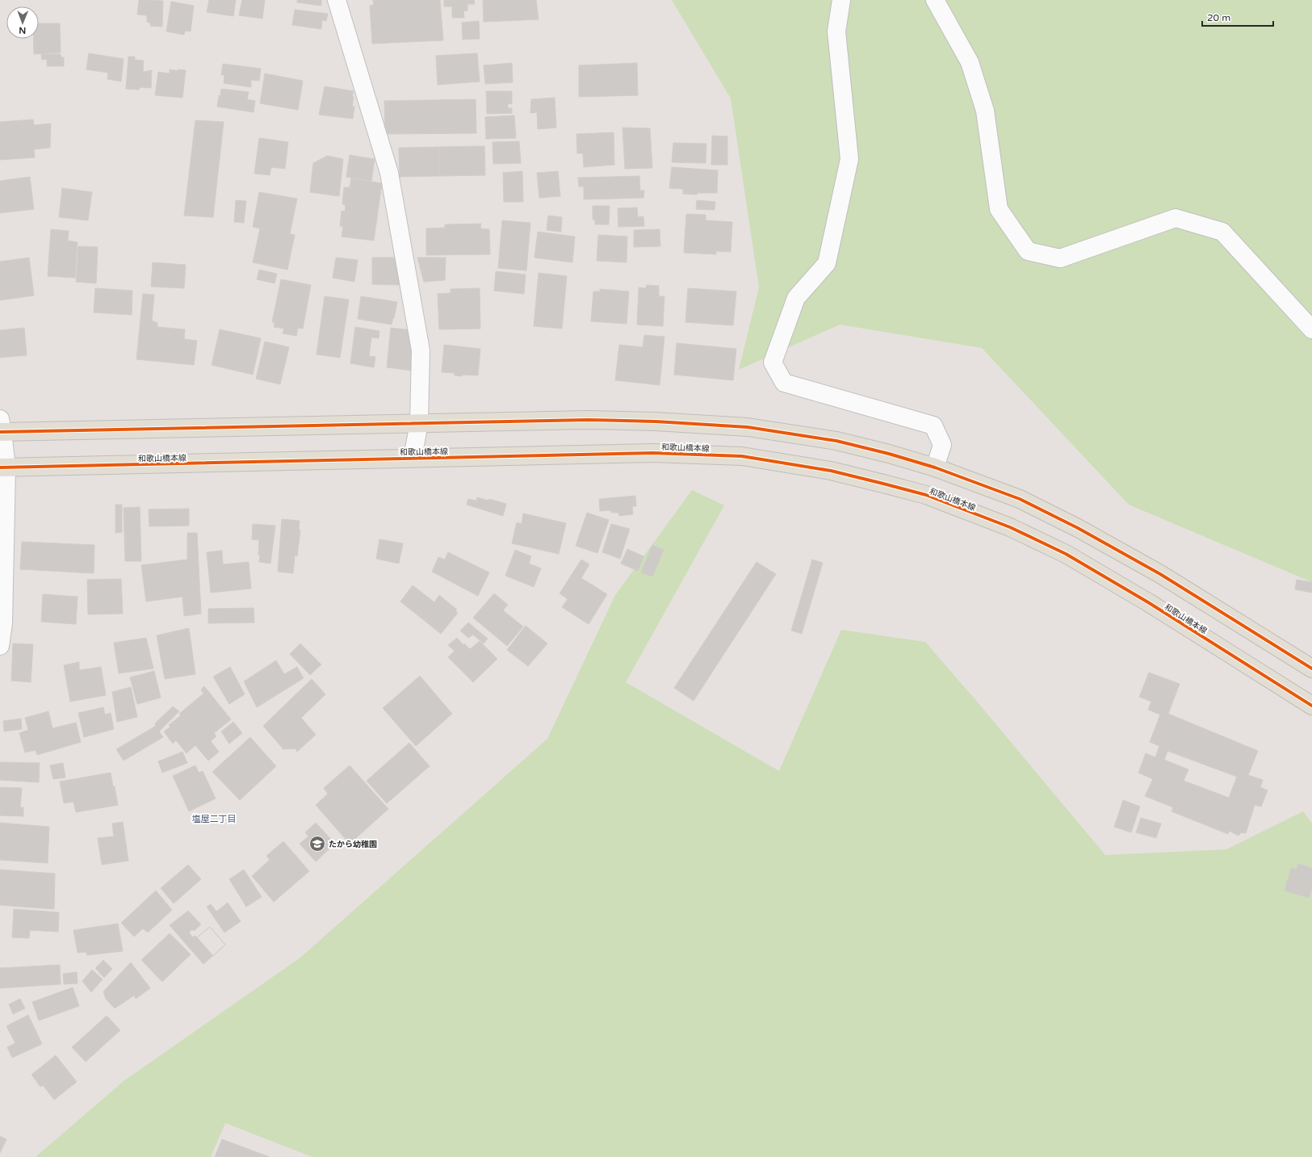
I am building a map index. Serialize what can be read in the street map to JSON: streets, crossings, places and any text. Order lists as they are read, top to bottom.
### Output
{
  "streets": {
    "main road": ["和歌山橋本線"]
  },
  "districts": ["塩屋二丁目"],
  "places": {
    "school or university": ["たから幼稚園"]
  },
  "scale_bar": "20 m",
  "north": "bottom"
}
